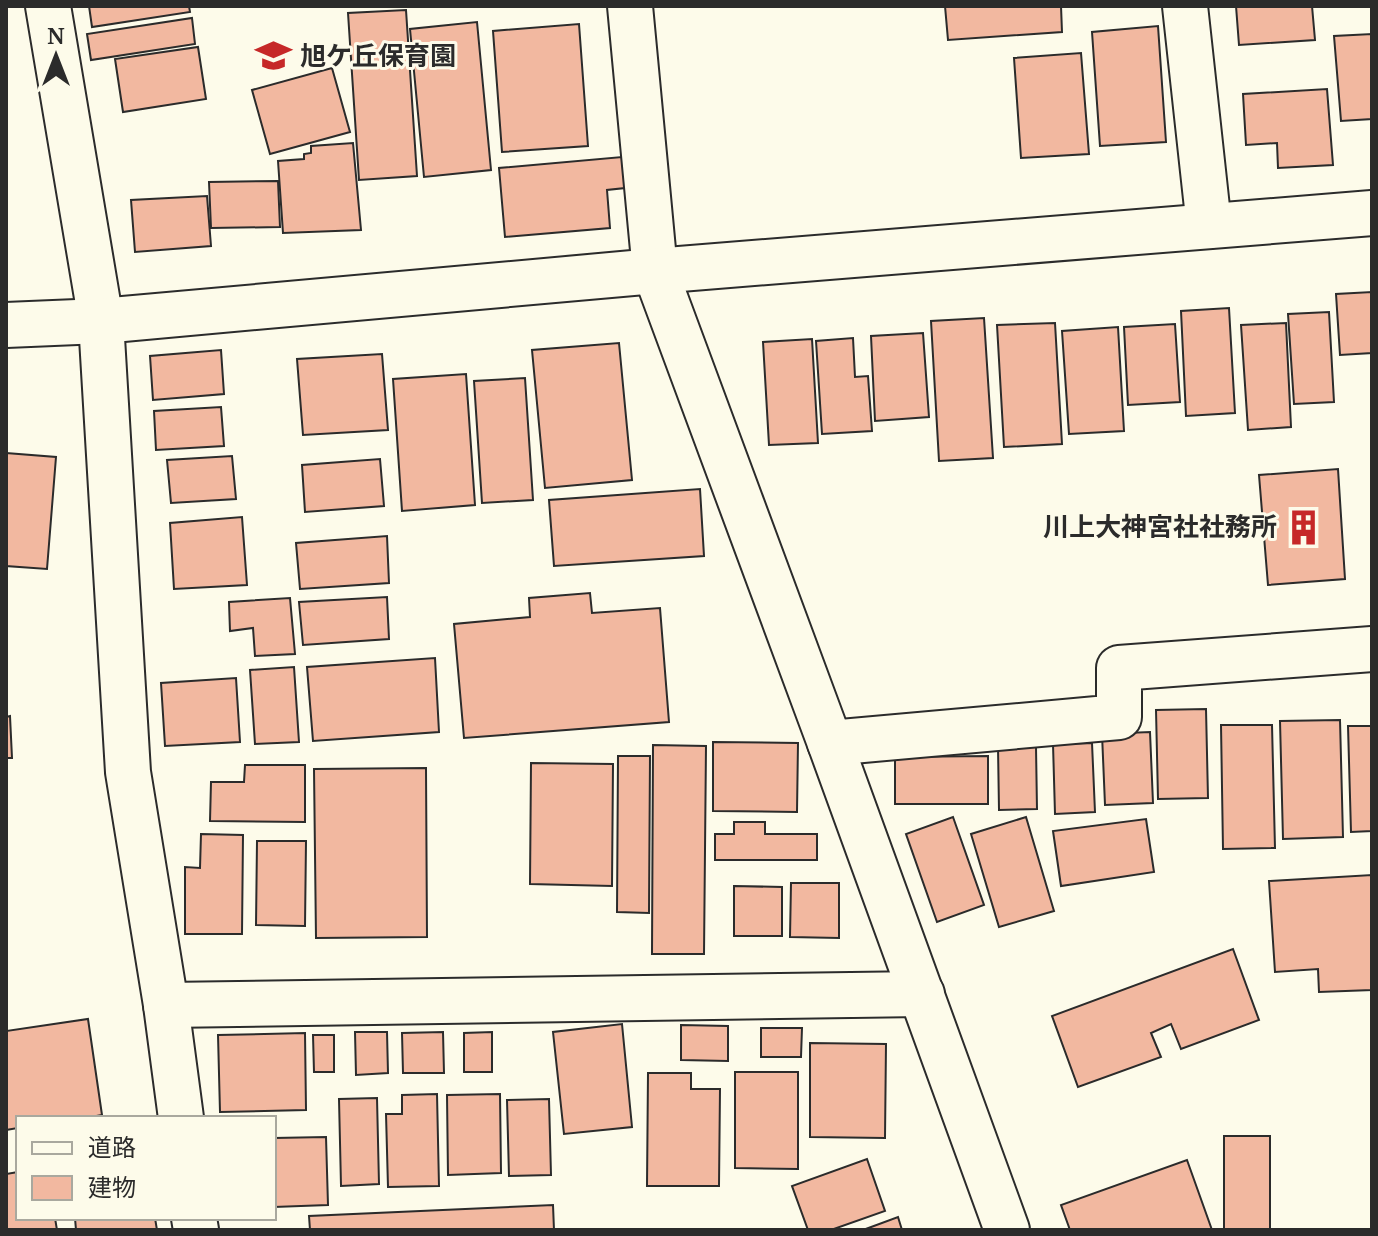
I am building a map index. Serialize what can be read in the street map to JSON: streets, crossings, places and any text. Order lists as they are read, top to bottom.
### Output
{
  "places": {
    "school or university": ["旭ケ丘保育園"],
    "building": ["川上大神宮社社務所"]
  },
  "legend": ["道路", "建物"],
  "north": "top"
}
